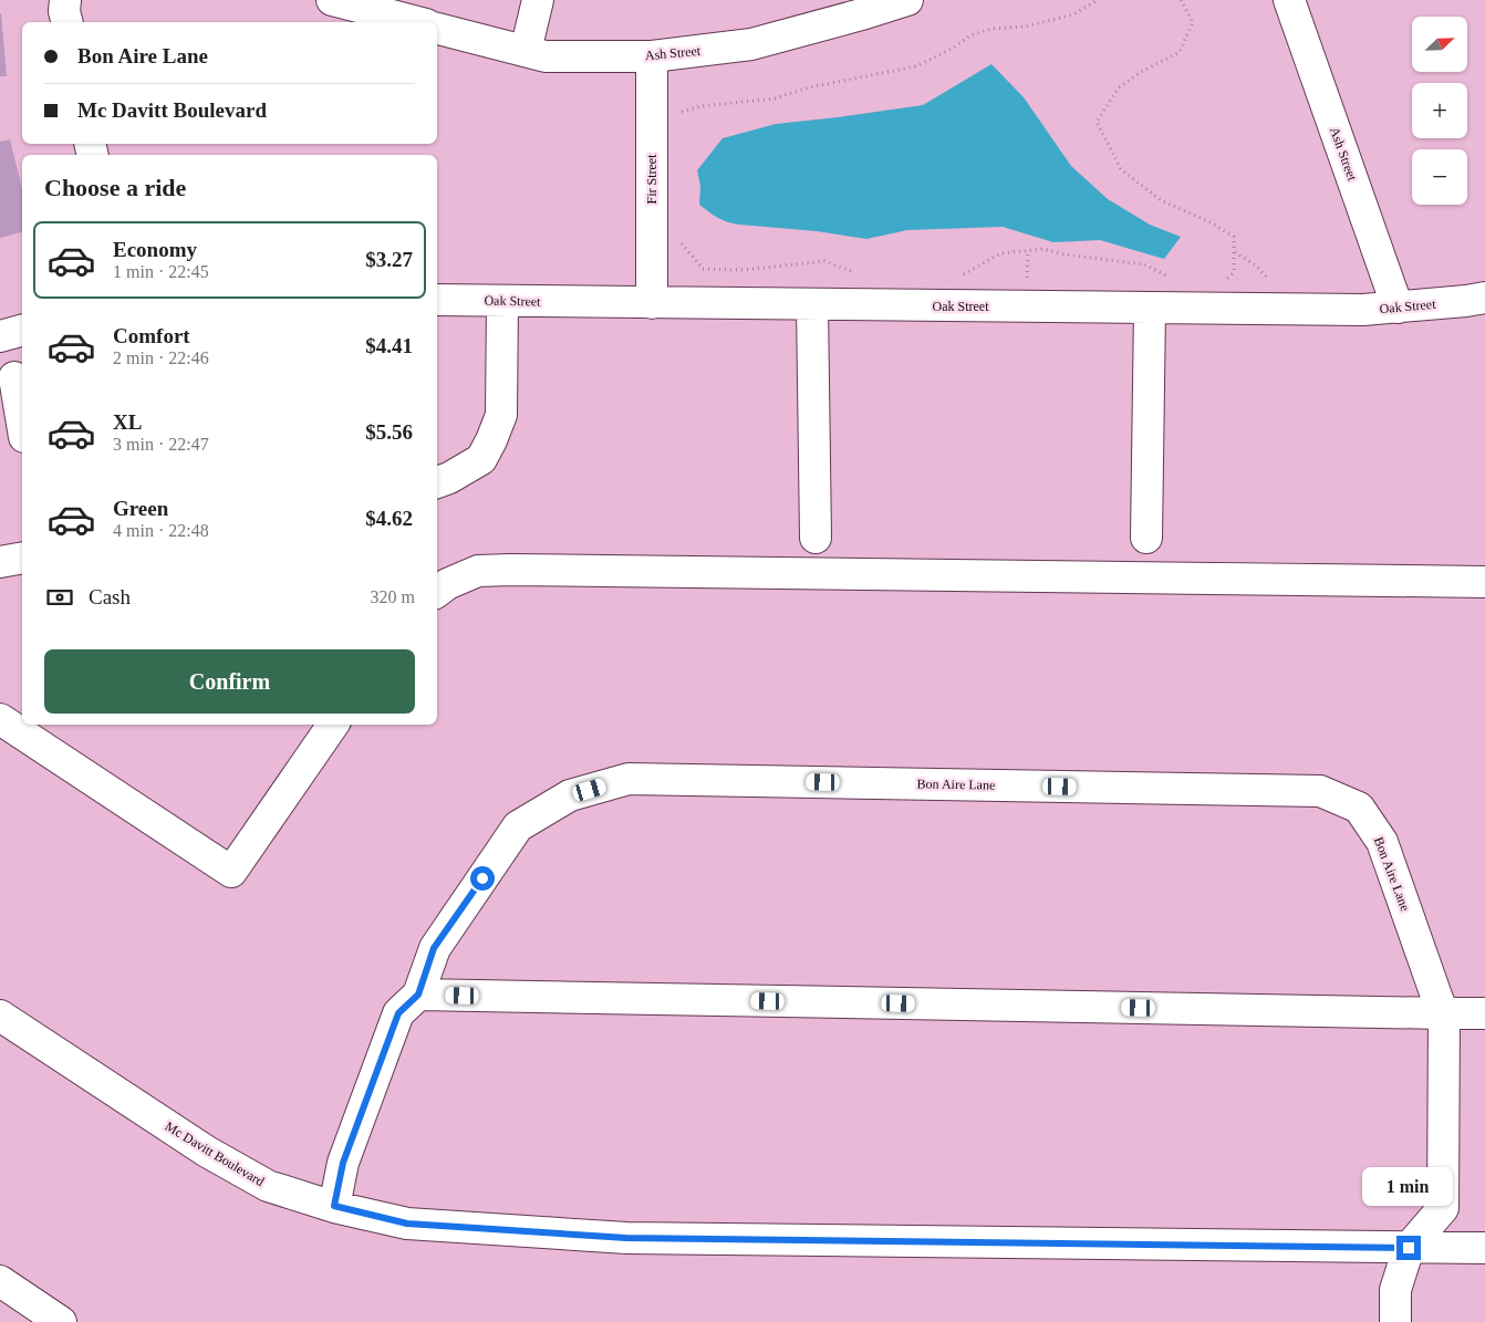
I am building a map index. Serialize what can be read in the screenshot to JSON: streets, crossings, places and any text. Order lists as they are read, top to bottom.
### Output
{
  "streets": {
    "street": [
      "Ash Street",
      "Fir Street",
      "Oak Street",
      "Bon Aire Lane",
      "Mc Davitt Boulevard"
    ]
  },
  "crossings": [
    ["Ash Street", "Fir Street"],
    ["Ash Street", "Oak Street"],
    ["Fir Street", "Oak Street"],
    ["Bon Aire Lane", "Mc Davitt Boulevard"]
  ],
  "north": "top right",
  "page": {
    "map_buttons": ["+", "−"],
    "banner": ["Bon Aire Lane", "Mc Davitt Boulevard"],
    "heading": "Choose a ride",
    "list": [
      {
        "name": "Economy",
        "note": "1 min · 22:45",
        "value": "$3.27"
      },
      {
        "name": "Comfort",
        "note": "2 min · 22:46",
        "value": "$4.41"
      },
      {
        "name": "XL",
        "note": "3 min · 22:47",
        "value": "$5.56"
      },
      {
        "name": "Green",
        "note": "4 min · 22:48",
        "value": "$4.62"
      }
    ],
    "pay": ["Cash", "320 m"],
    "buttons": "Confirm",
    "bubble": "1 min"
  }
}
